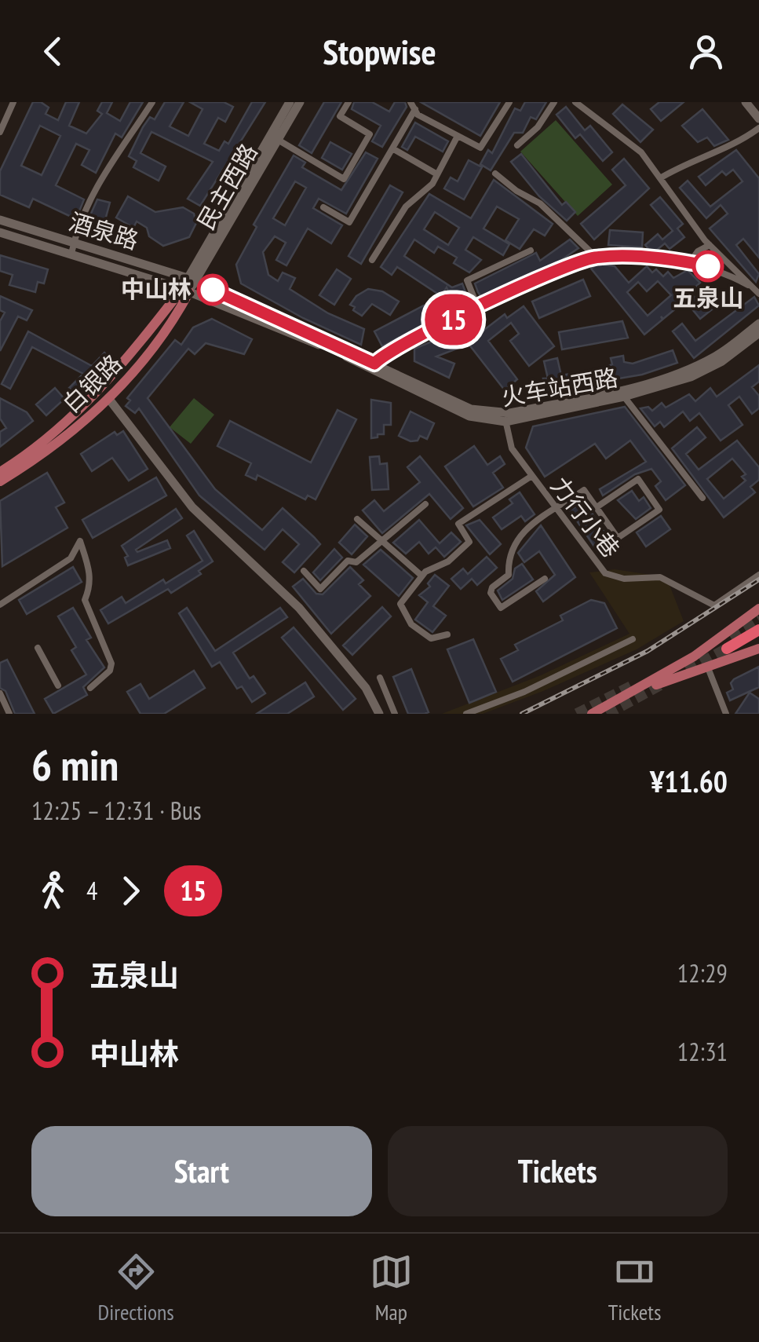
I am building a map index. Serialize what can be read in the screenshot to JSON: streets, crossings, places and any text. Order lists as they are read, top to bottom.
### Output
{
  "streets": {
    "main road": [
      "民主西路",
      "酒泉路",
      "白银路",
      "火车站西路"
    ],
    "street": ["力行小巷"]
  },
  "crossings": [
    ["民主西路", "酒泉路"],
    ["民主西路", "白银路"],
    ["民主西路", "火车站西路"],
    ["酒泉路", "白银路"],
    ["酒泉路", "火车站西路"],
    ["白银路", "火车站西路"],
    ["火车站西路", "力行小巷"]
  ],
  "places": ["五泉山", "中山林"],
  "lines": ["bus line 15"],
  "page": {
    "header": "Stopwise",
    "on_map": "15",
    "heading": ["6 min", "12:25 – 12:31 · Bus", "¥11.60"],
    "legs": ["4", "15"],
    "list": [
      {
        "name": "五泉山",
        "value": "12:29"
      },
      {
        "name": "中山林",
        "value": "12:31"
      }
    ],
    "buttons": ["Start", "Tickets"],
    "tabs": ["Directions", "Map", "Tickets"]
  }
}
